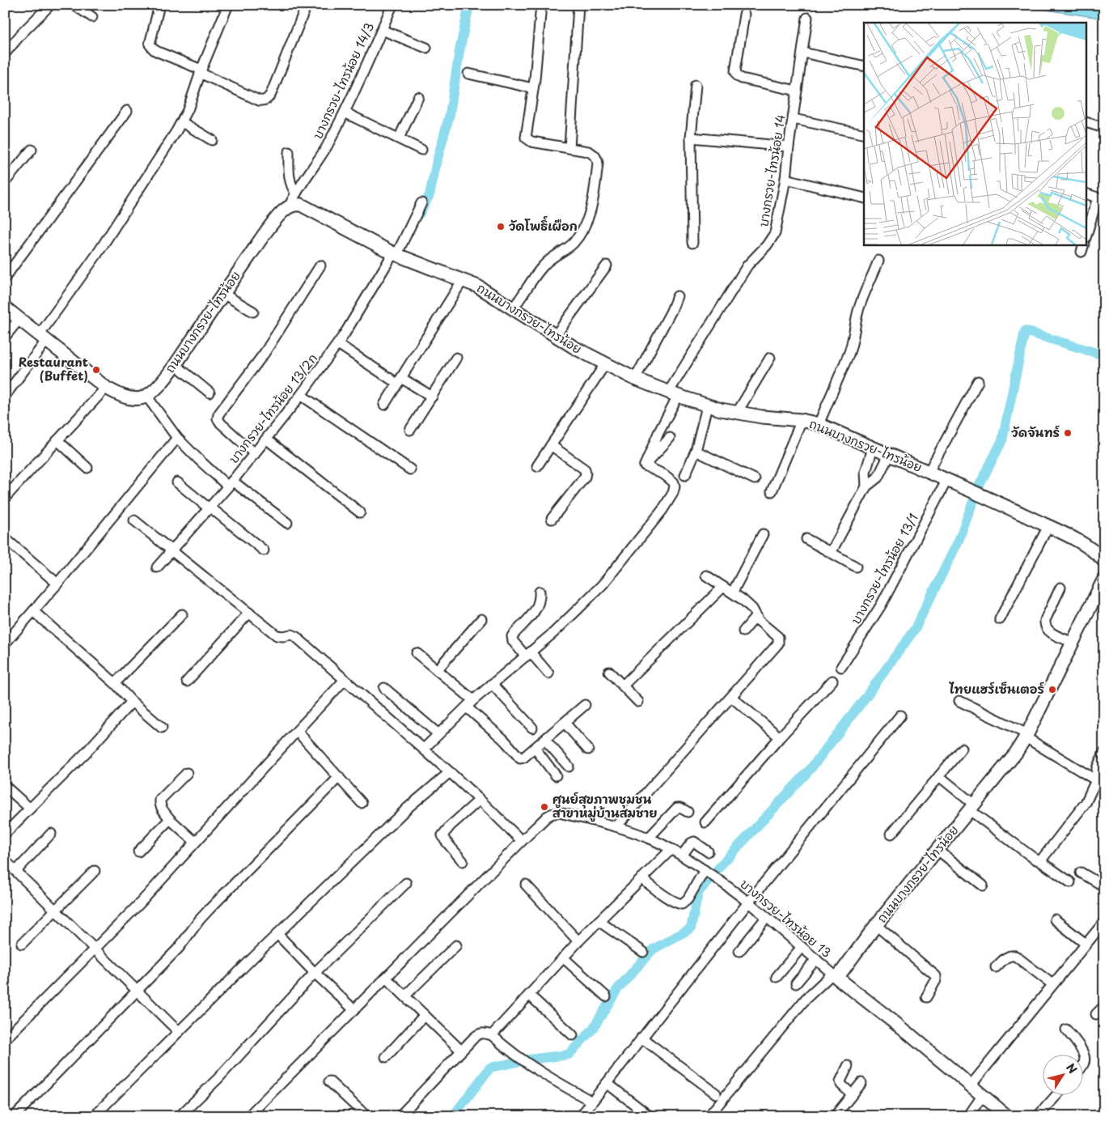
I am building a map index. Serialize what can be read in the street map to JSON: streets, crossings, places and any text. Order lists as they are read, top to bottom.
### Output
{
  "streets": {
    "main road": ["ถนนบางกรวย-ไทรน้อย"],
    "street": [
      "บางกรวย-ไทรน้อย 14/3",
      "บางกรวย-ไทรน้อย 14",
      "บางกรวย-ไทรน้อย 13/2ก",
      "บางกรวย-ไทรน้อย 13/1",
      "บางกรวย-ไทรน้อย 13"
    ]
  },
  "crossings": [
    ["บางกรวย-ไทรน้อย 14/3", "ถนนบางกรวย-ไทรน้อย"],
    ["บางกรวย-ไทรน้อย 14", "ถนนบางกรวย-ไทรน้อย"],
    ["ถนนบางกรวย-ไทรน้อย", "บางกรวย-ไทรน้อย 13/2ก"],
    ["ถนนบางกรวย-ไทรน้อย", "บางกรวย-ไทรน้อย 13/1"],
    ["ถนนบางกรวย-ไทรน้อย", "บางกรวย-ไทรน้อย 13"]
  ],
  "places": [
    "วัดโพธิ์เผือก",
    "Restaurant (Buffet)",
    "วัดจันทร์",
    "ไทยแฮร์เซ็นเตอร์",
    "ศูนย์สุขภาพชุมชน สาขาหมู่บ้านสมชาย"
  ],
  "north": "top right"
}
